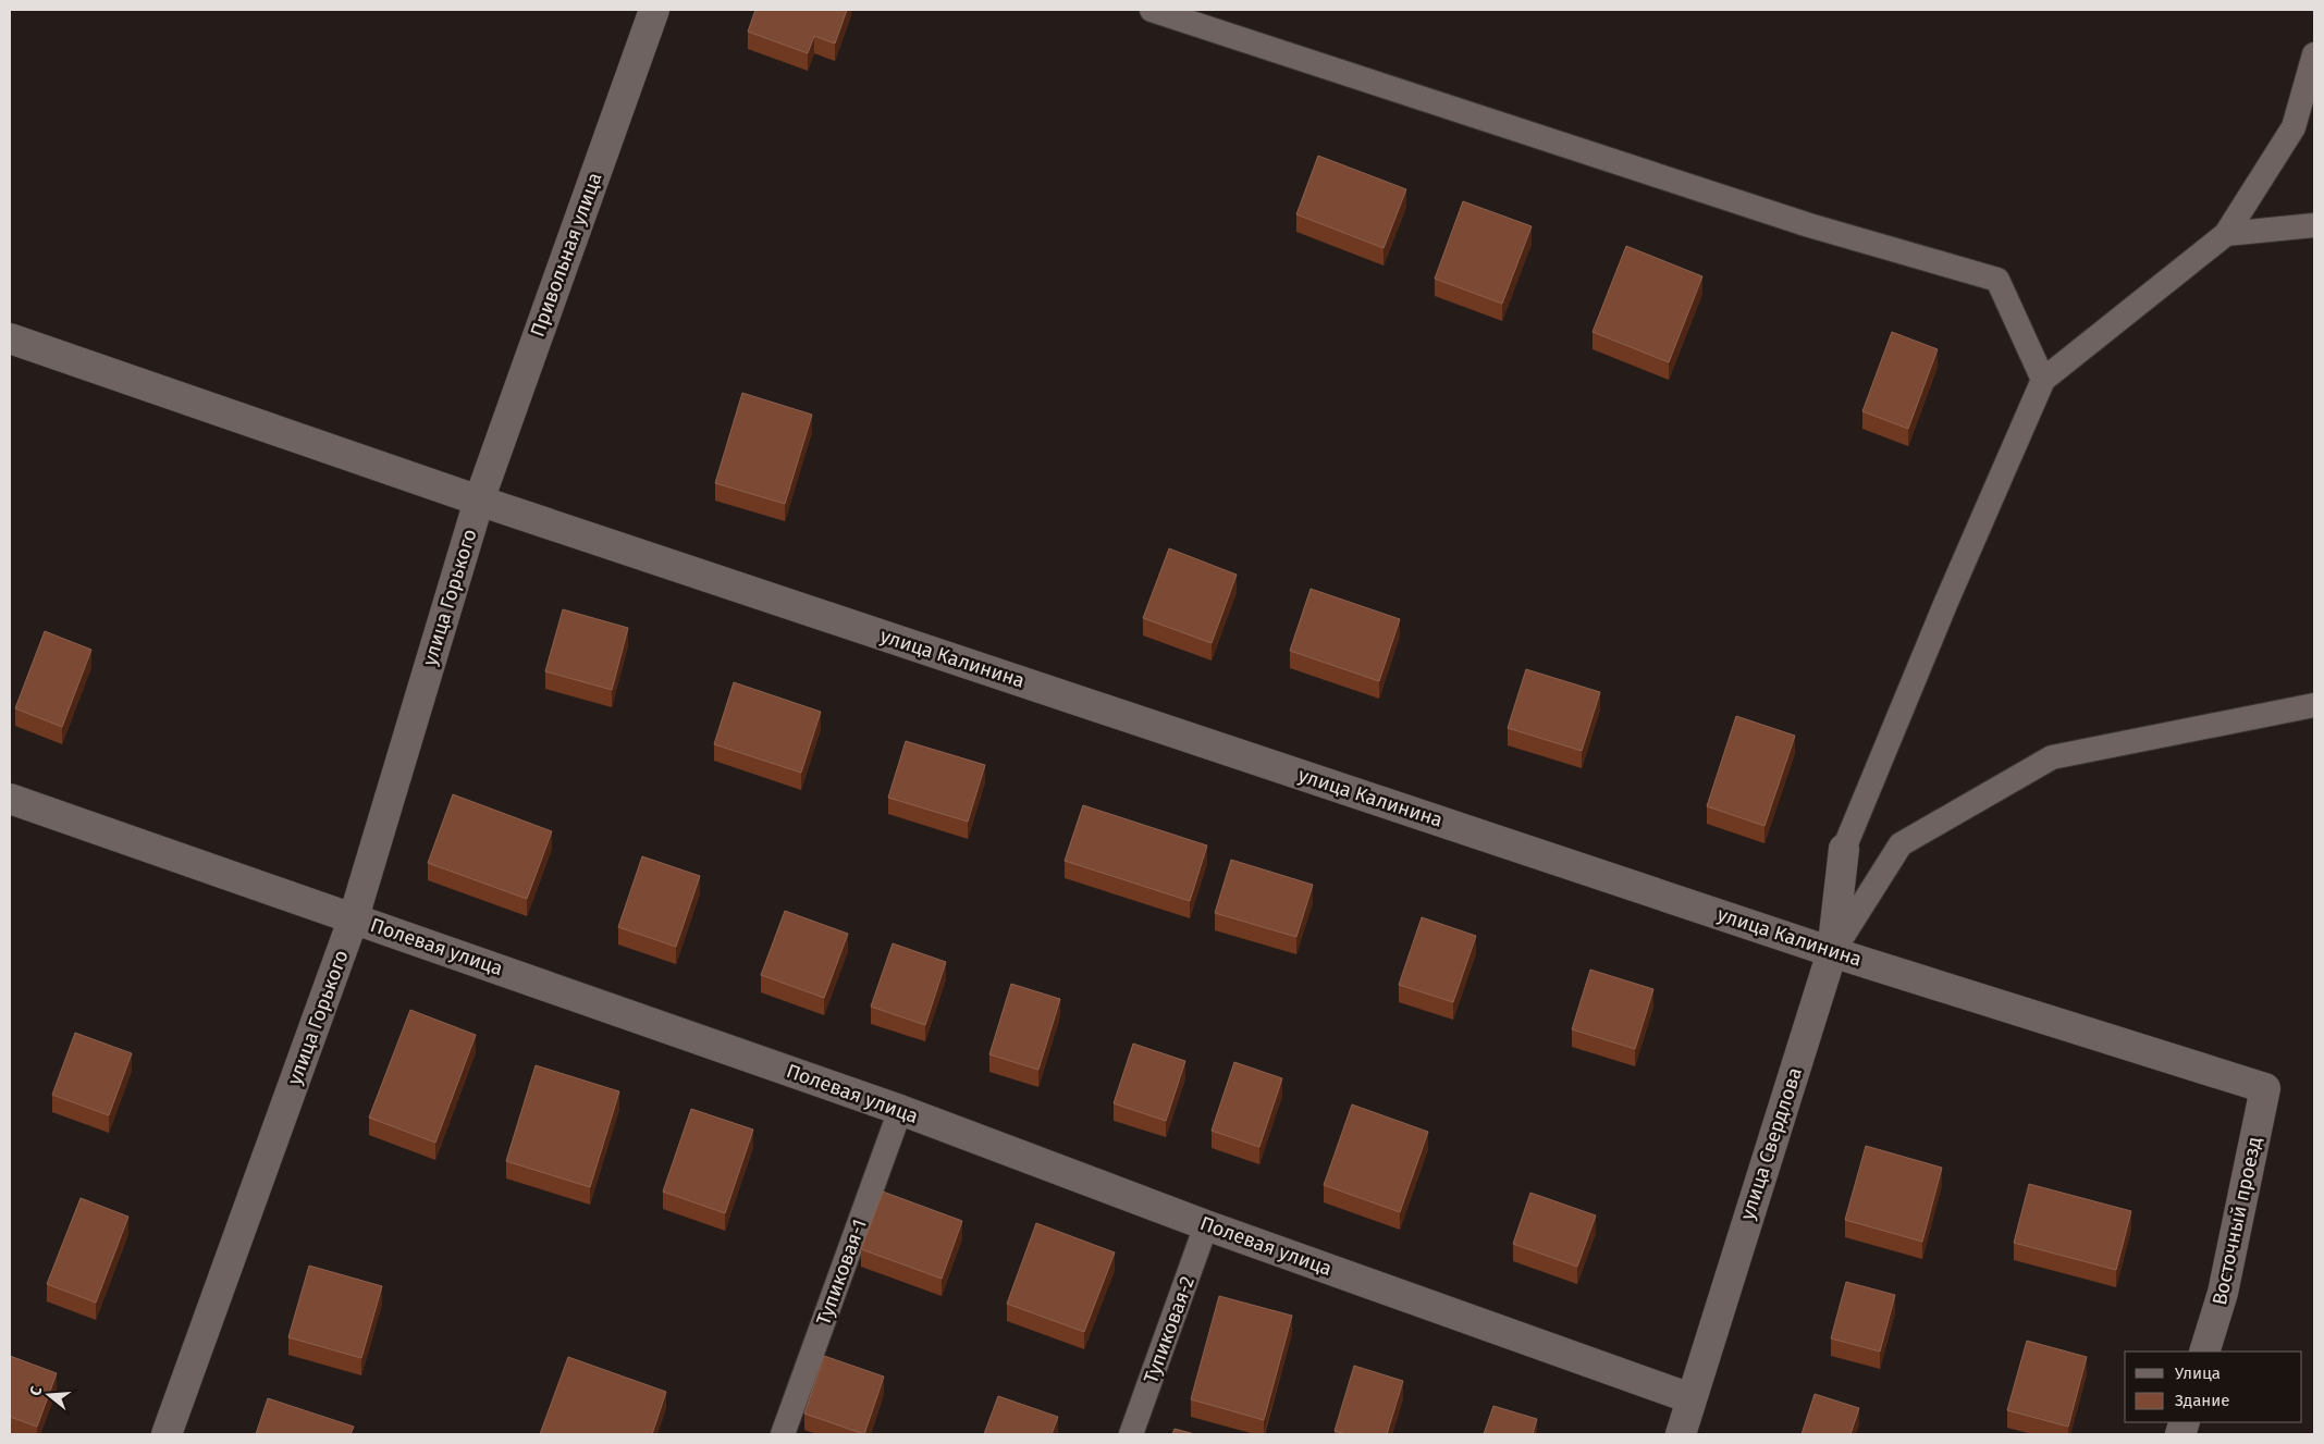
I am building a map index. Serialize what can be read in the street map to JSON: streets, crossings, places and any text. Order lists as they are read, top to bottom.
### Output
{
  "streets": {
    "street": [
      "Привольная улица",
      "улица Горького",
      "улица Калинина",
      "Полевая улица",
      "улица Свердлова",
      "Восточный проезд"
    ],
    "lane": ["Тупиковая-1", "Тупиковая-2"]
  },
  "crossings": [
    ["Привольная улица", "улица Горького"],
    ["Привольная улица", "улица Калинина"],
    ["улица Горького", "улица Калинина"],
    ["улица Горького", "Полевая улица"],
    ["улица Калинина", "улица Свердлова"],
    ["улица Калинина", "Восточный проезд"],
    ["Полевая улица", "улица Свердлова"],
    ["Полевая улица", "Тупиковая-1"],
    ["Полевая улица", "Тупиковая-2"]
  ],
  "legend": ["Улица", "Здание"],
  "north": "left"
}
